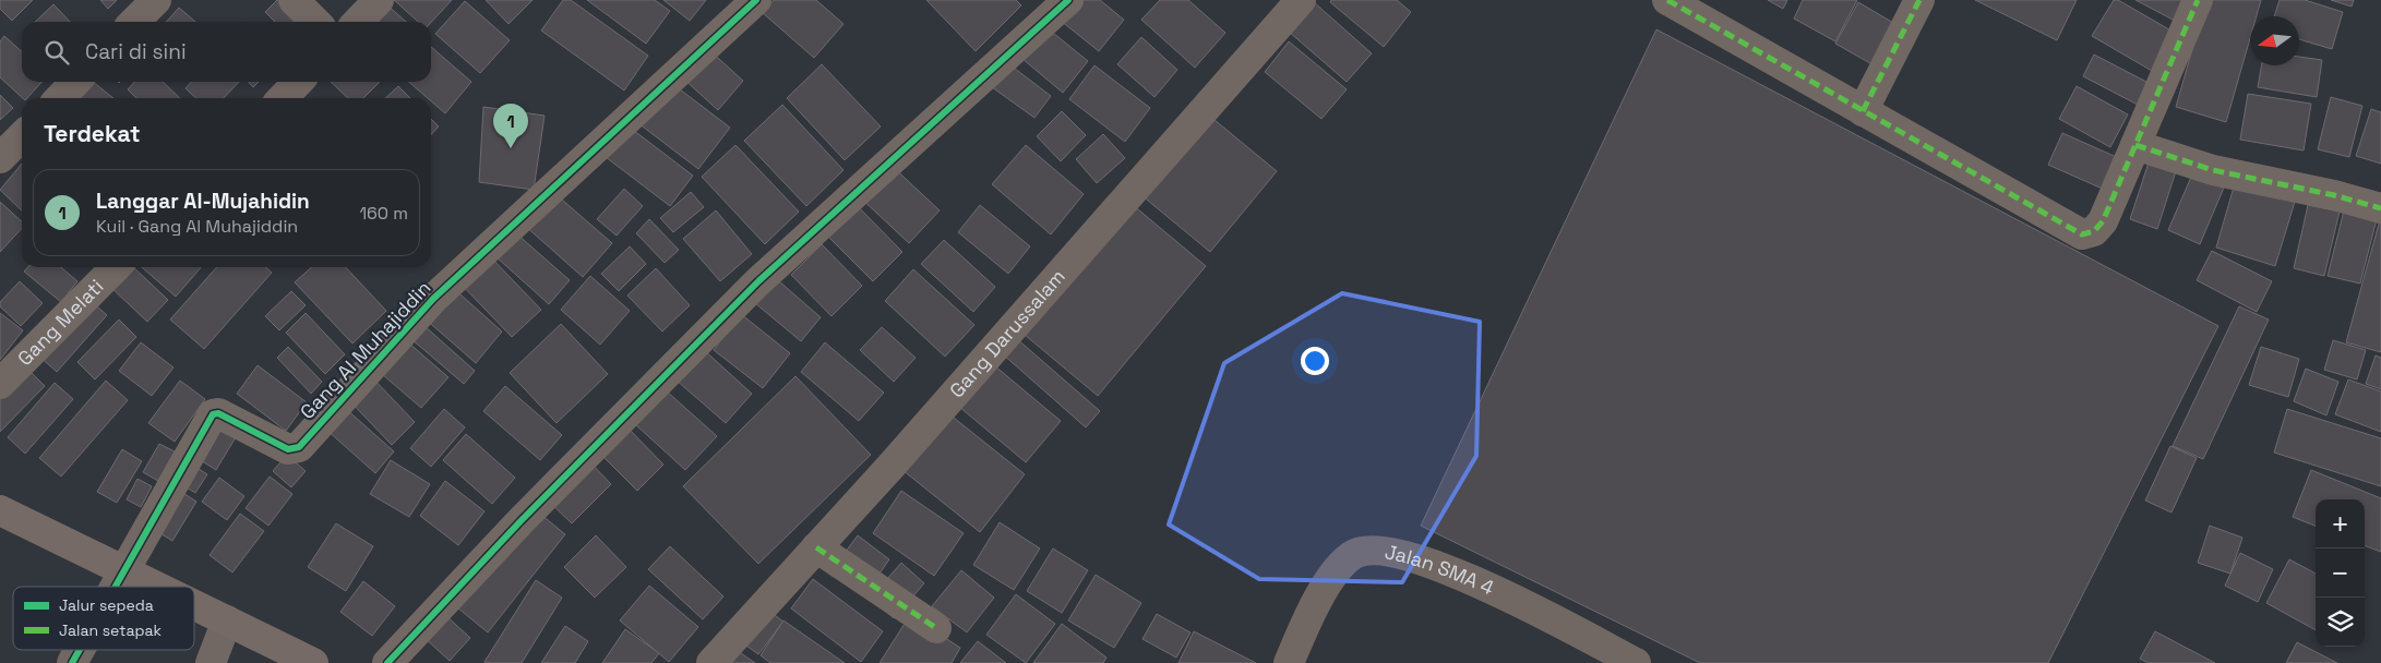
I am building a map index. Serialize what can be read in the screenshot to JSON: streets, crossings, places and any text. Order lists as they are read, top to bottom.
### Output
{
  "streets": {
    "street": [
      "Gang Melati",
      "Gang Darussalam",
      "Gang Al Muhajiddin",
      "Jalan SMA 4"
    ]
  },
  "legend": ["Jalur sepeda", "Jalan setapak"],
  "north": "left",
  "page": {
    "search": "Cari di sini",
    "heading": "Terdekat",
    "pins": "1",
    "list": [
      {
        "mark": "1",
        "name": "Langgar Al-Mujahidin",
        "note": "Kuil · Gang Al Muhajiddin",
        "value": "160 m"
      }
    ],
    "map_buttons": ["+", "−"]
  }
}
